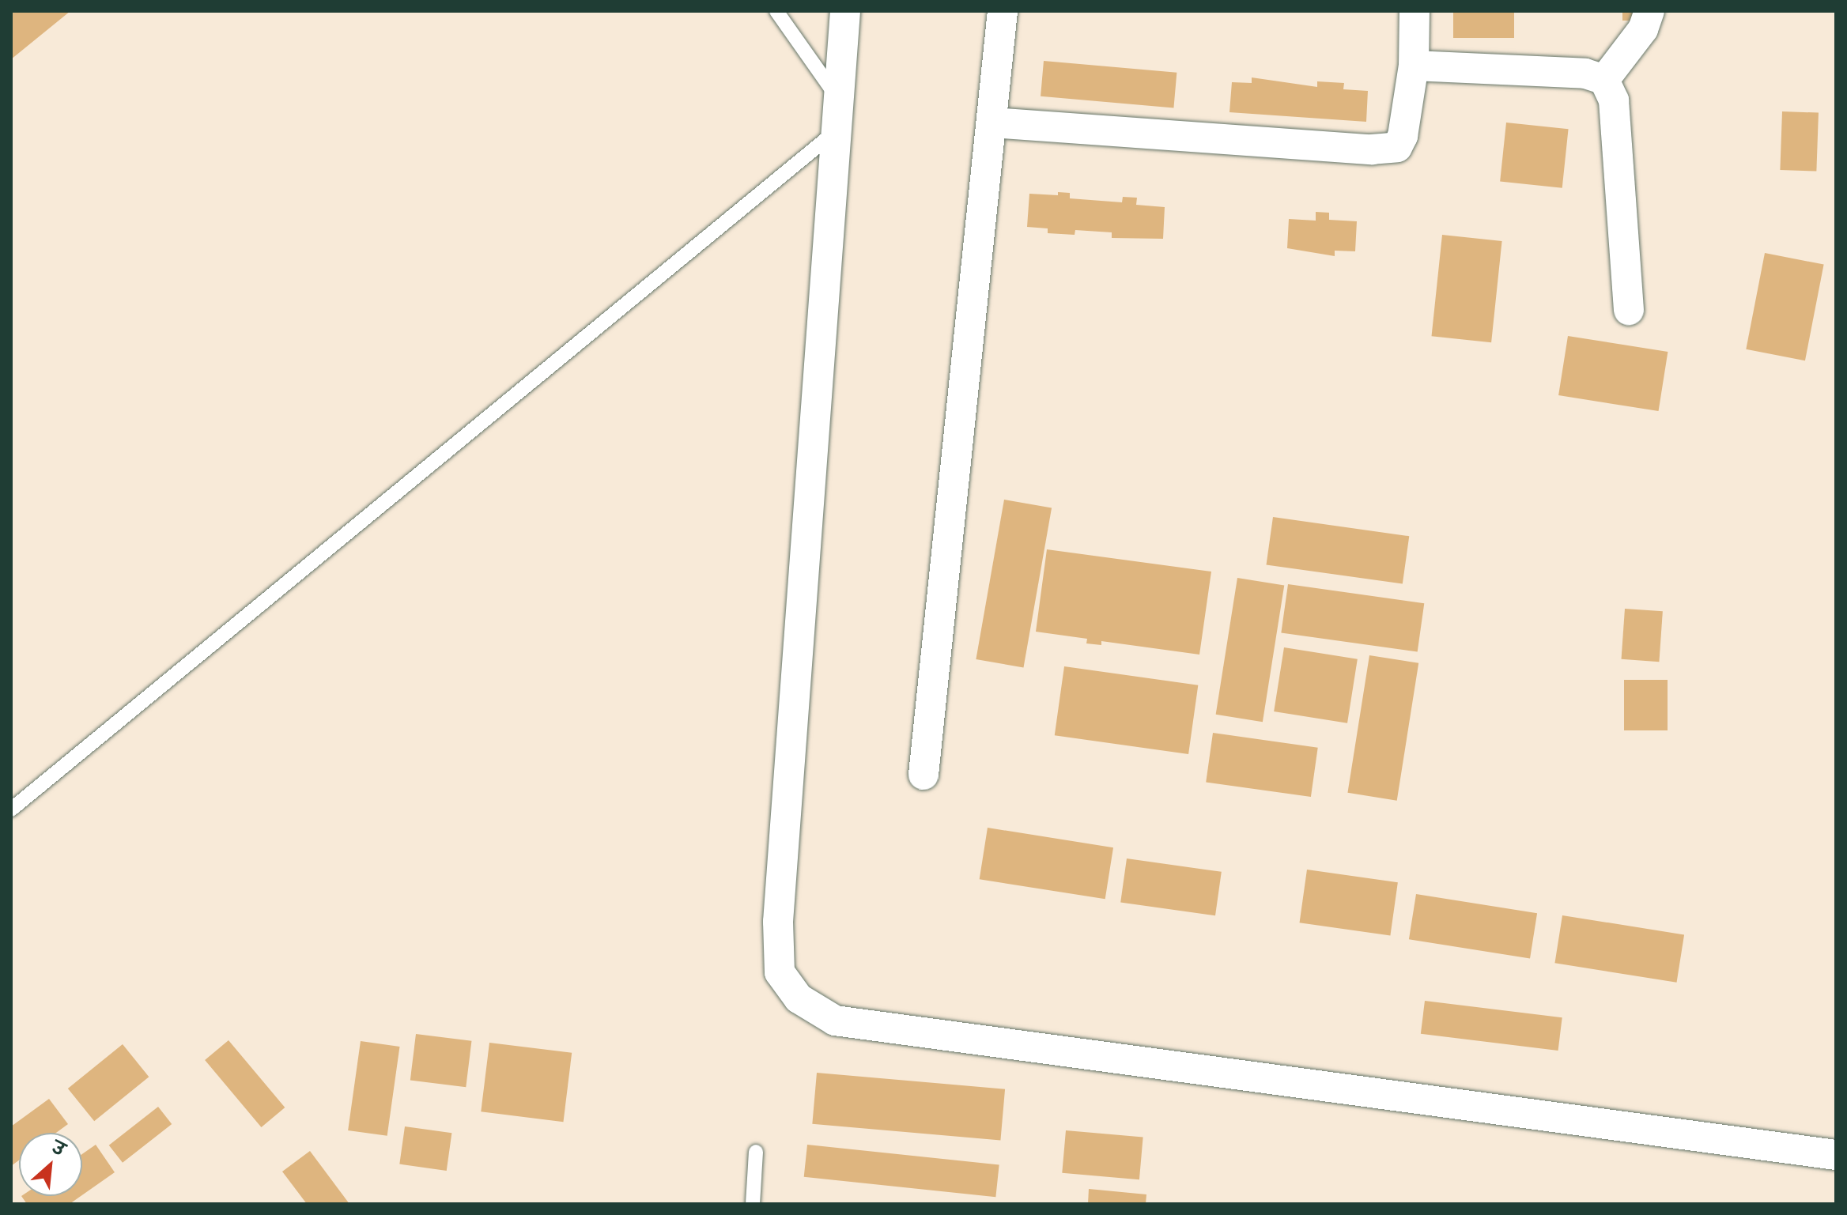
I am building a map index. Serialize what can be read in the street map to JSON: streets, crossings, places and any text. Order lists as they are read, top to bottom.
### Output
{
  "north": "top right"
}
